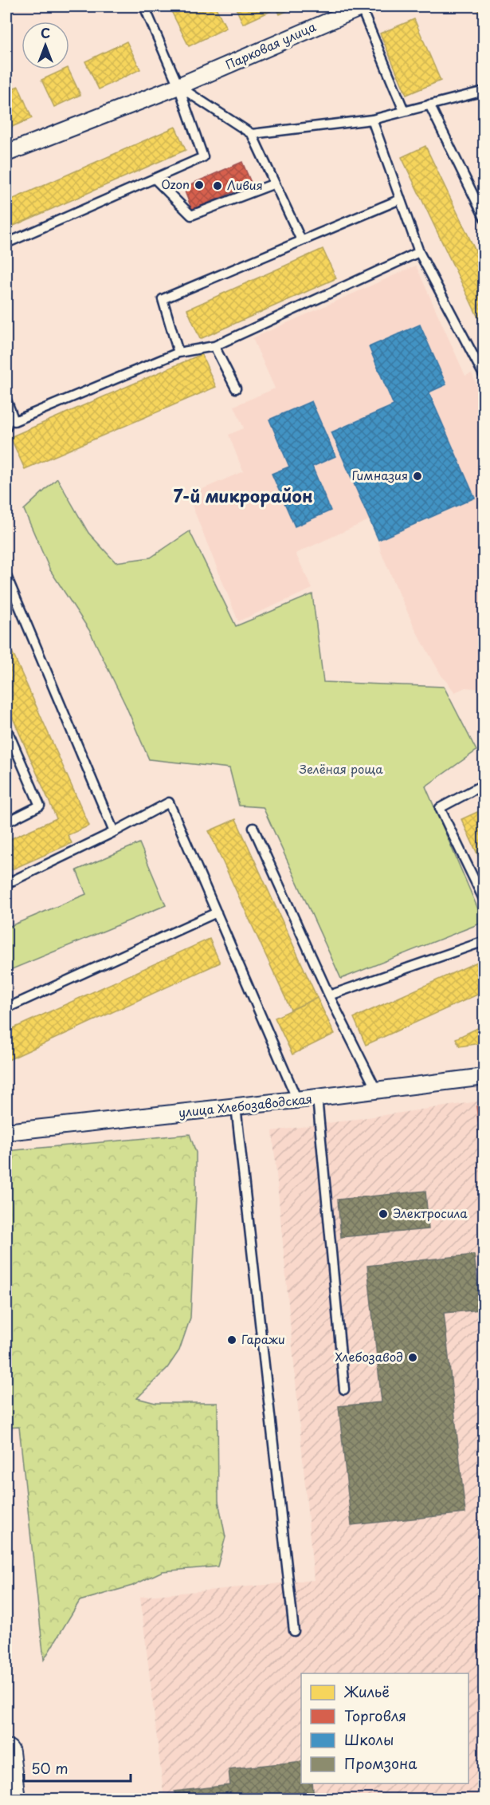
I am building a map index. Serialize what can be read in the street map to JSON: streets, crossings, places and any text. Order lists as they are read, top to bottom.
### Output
{
  "streets": {
    "street": ["Парковая улица", "улица Хлебозаводская"]
  },
  "districts": ["7-й микрорайон"],
  "parks": ["Зелёная роща"],
  "places": [
    "Ozon",
    "Ливия",
    "Гимназия",
    "Электросила",
    "Гаражи",
    "Хлебозавод"
  ],
  "legend": [
    "Жильё",
    "Торговля",
    "Школы",
    "Промзона"
  ],
  "scale_bar": "50 m",
  "north": "top"
}
